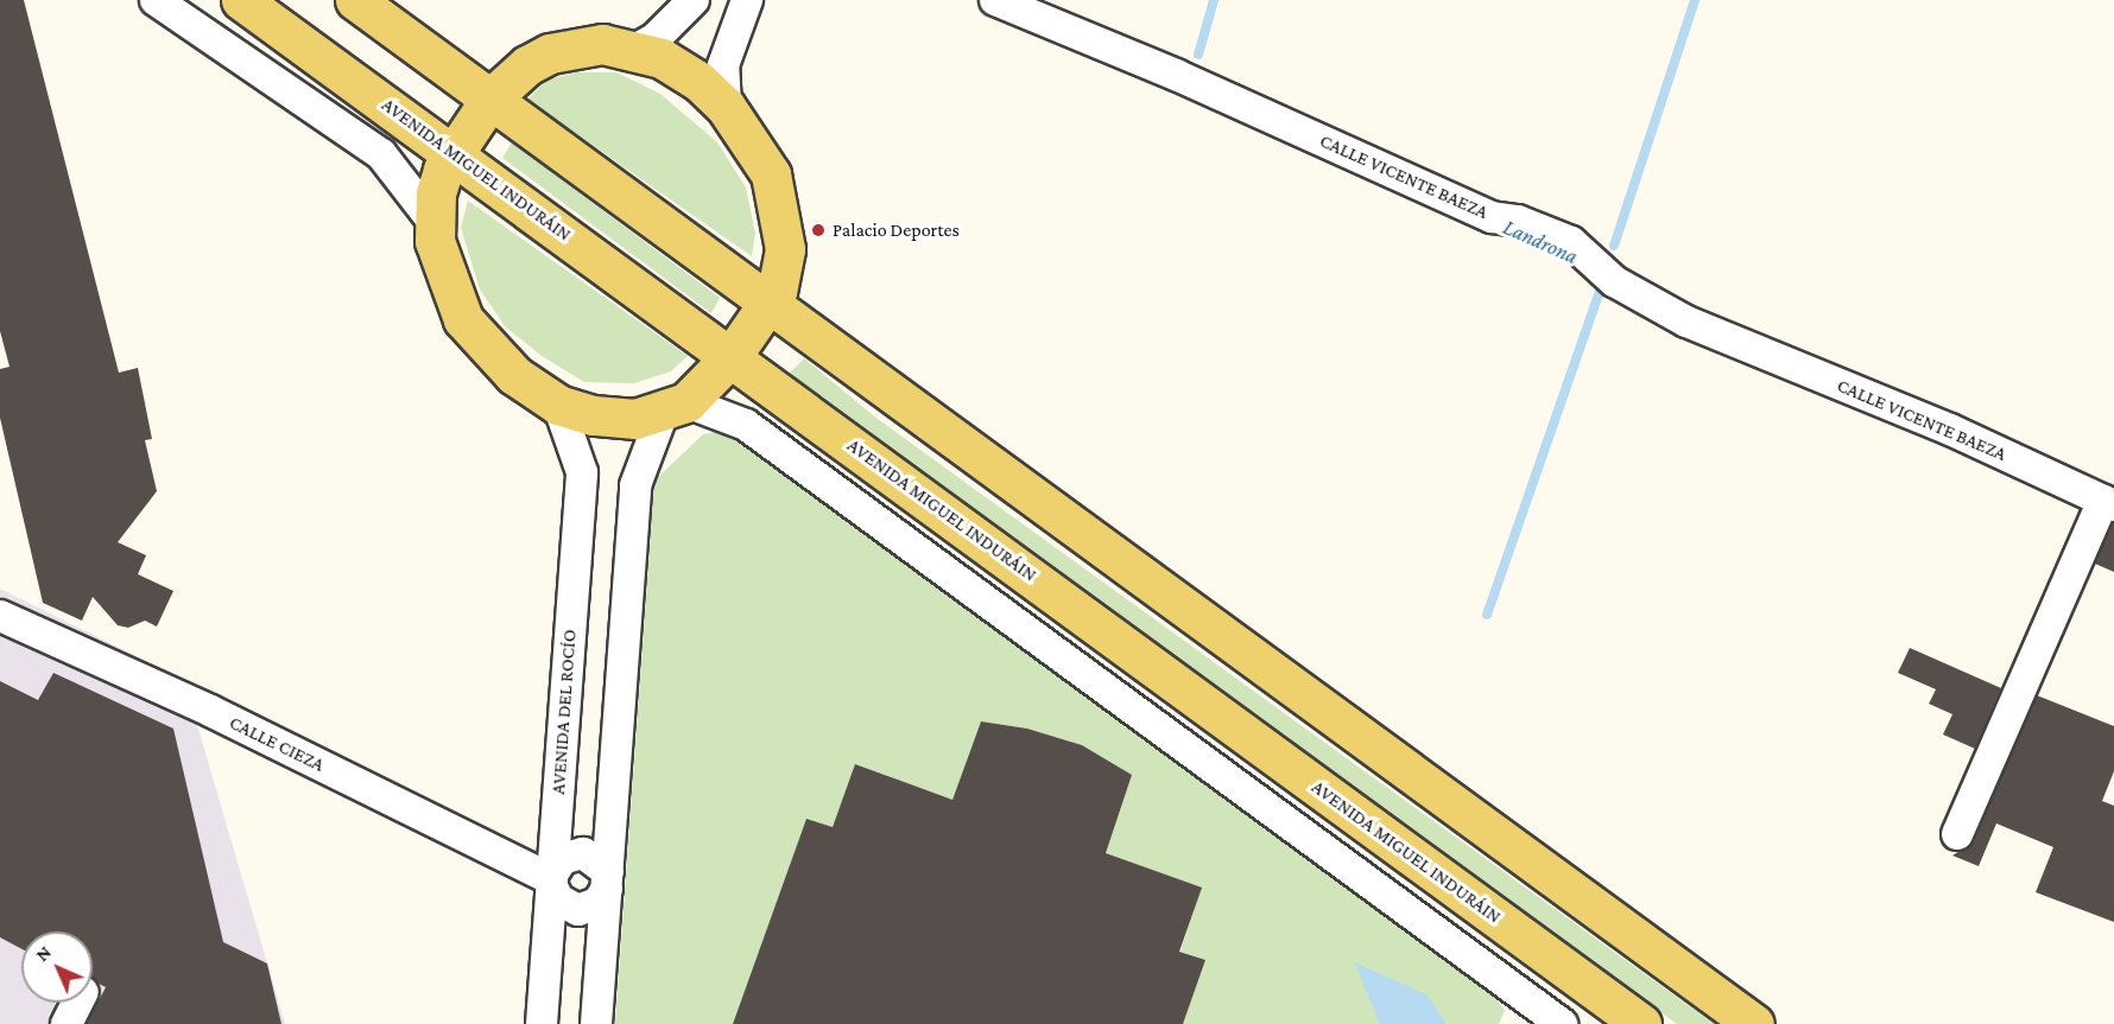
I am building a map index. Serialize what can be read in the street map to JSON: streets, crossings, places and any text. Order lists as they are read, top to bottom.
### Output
{
  "streets": {
    "main road": ["AVENIDA MIGUEL INDURÁIN"],
    "street": ["CALLE VICENTE BAEZA", "AVENIDA DEL ROCÍO", "CALLE CIEZA"]
  },
  "crossings": [
    ["AVENIDA DEL ROCÍO", "CALLE CIEZA"]
  ],
  "water": ["Landrona"],
  "places": ["Palacio Deportes"],
  "north": "top left"
}
